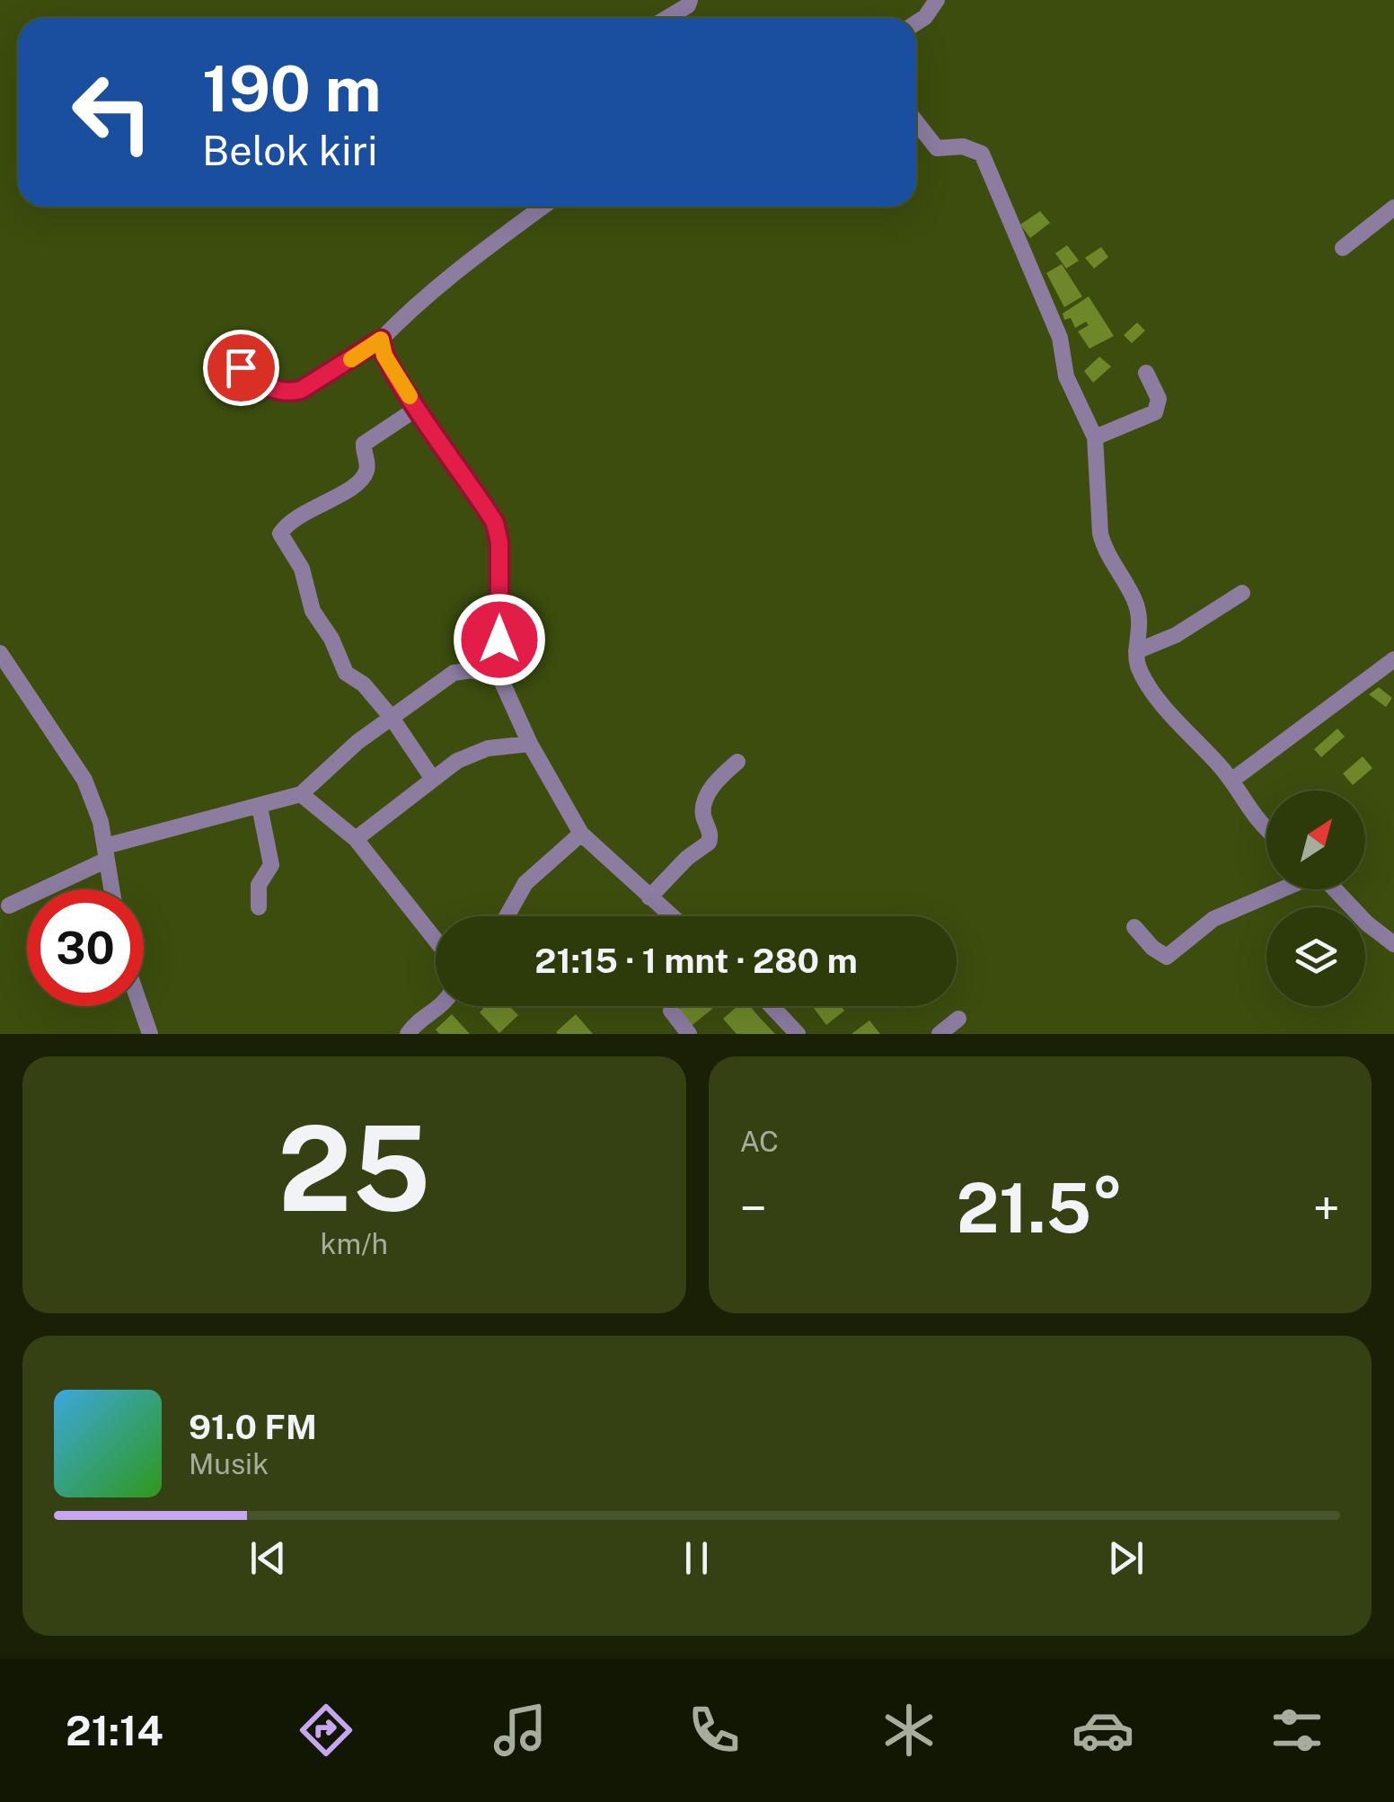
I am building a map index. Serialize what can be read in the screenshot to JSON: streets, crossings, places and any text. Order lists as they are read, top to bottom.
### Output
{
  "north": "top right",
  "page": {
    "turn": ["190 m", "Belok kiri"],
    "limit": "30",
    "trip": "21:15 · 1 mnt · 280 m",
    "tile": [
      ["25", "km/h"],
      "AC"
    ],
    "heat": ["−", "21.5°", "+"],
    "song": ["91.0 FM", "Musik"],
    "tabs": "21:14"
  }
}
